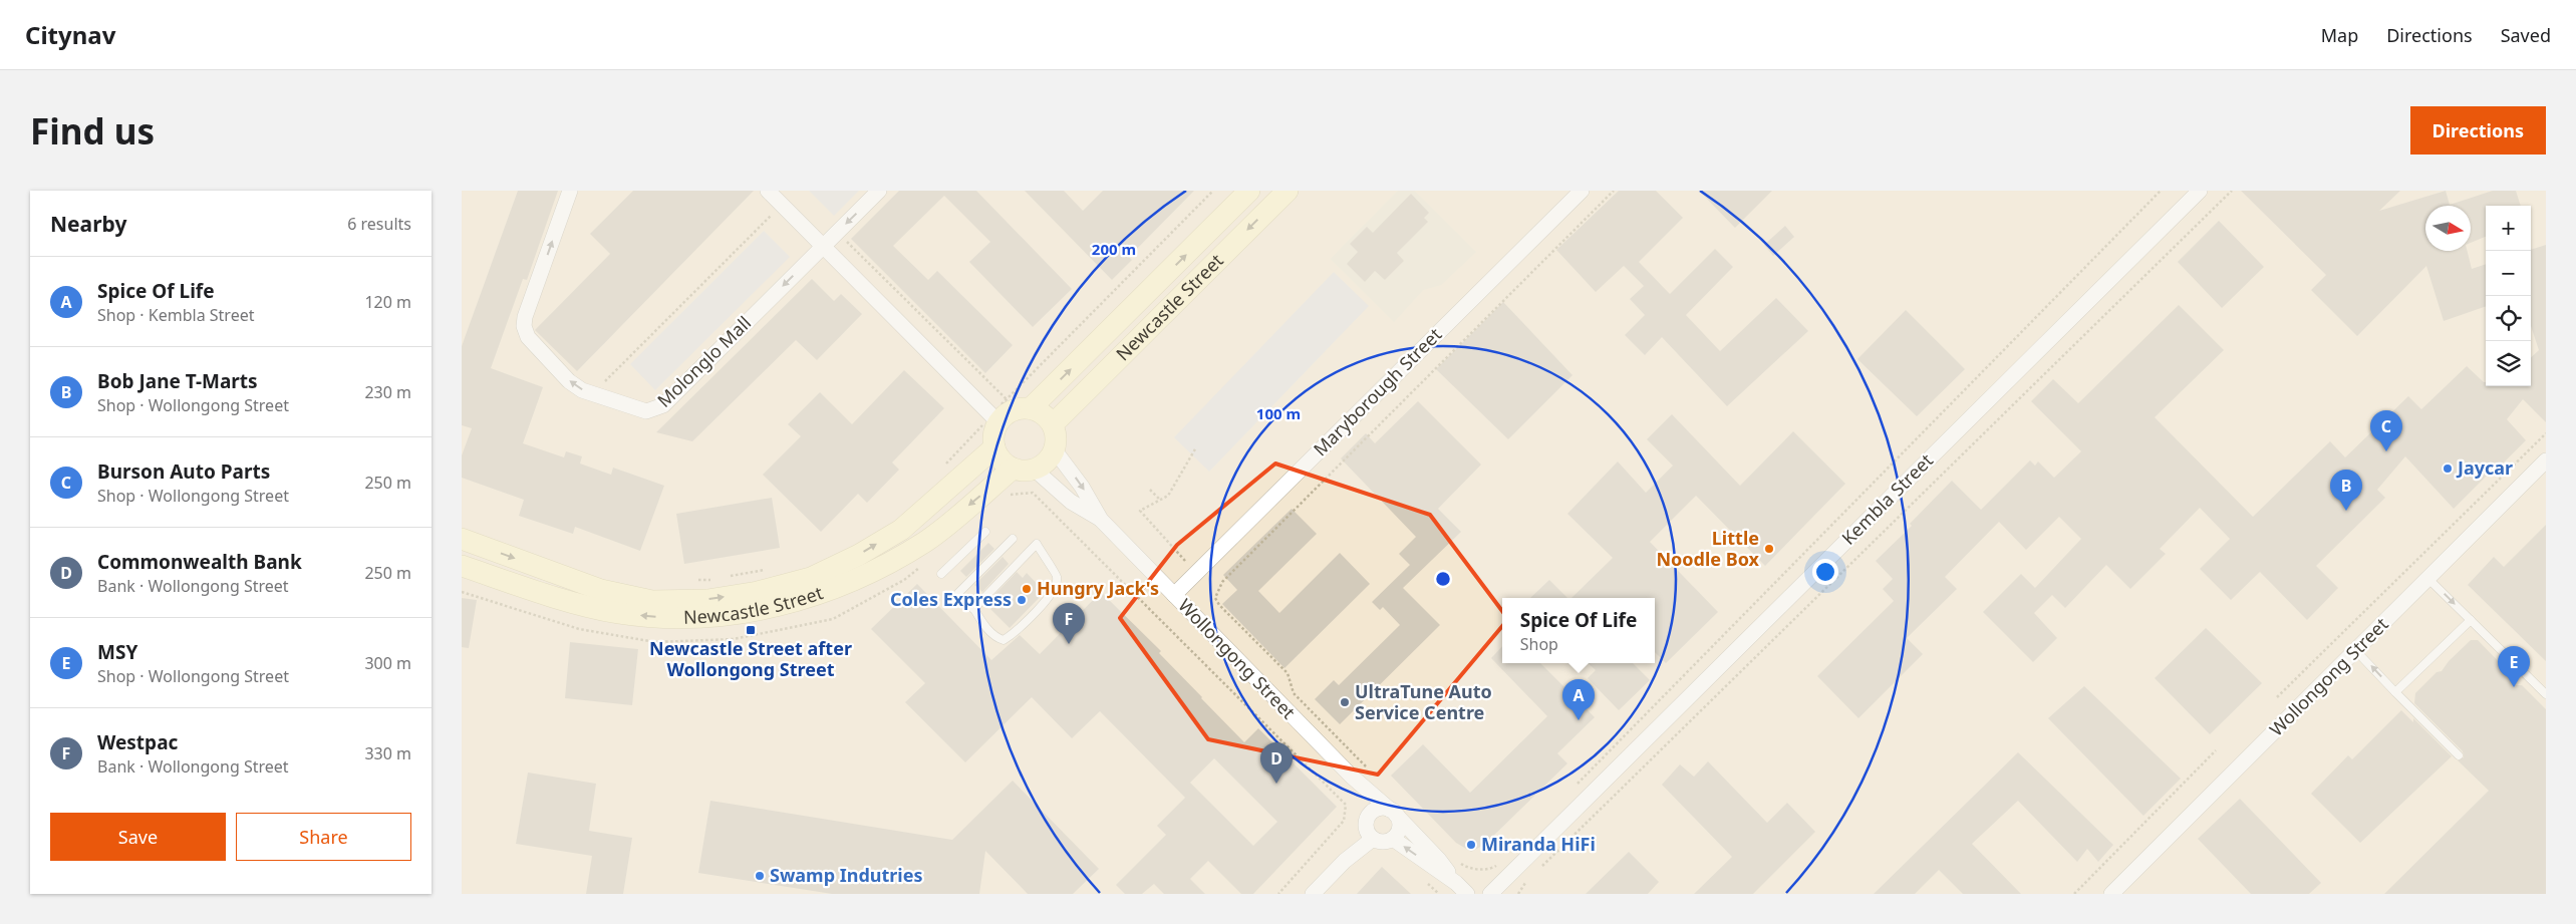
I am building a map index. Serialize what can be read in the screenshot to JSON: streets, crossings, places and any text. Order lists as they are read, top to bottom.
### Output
{
  "streets": {
    "main road": ["Newcastle Street"],
    "street": [
      "Molonglo Mall",
      "Maryborough Street",
      "Kembla Street",
      "Wollongong Street"
    ]
  },
  "crossings": [
    ["Newcastle Street", "Wollongong Street"],
    ["Maryborough Street", "Wollongong Street"]
  ],
  "places": {
    "other": [
      "Jaycar",
      "Little Noodle Box",
      "Hungry Jack's",
      "Coles Express",
      "UltraTune Auto Service Centre",
      "Miranda HiFi",
      "Swamp Indutries"
    ],
    "transit": ["Newcastle Street after Wollongong Street"]
  },
  "north": "right",
  "page": {
    "header": "Citynav",
    "nav": ["Map", "Directions", "Saved"],
    "buttons": [
      "Directions",
      ["Save", "Share"]
    ],
    "title": "Find us",
    "heading": ["Nearby", "6 results"],
    "map_buttons": ["+", "−"],
    "list": [
      {
        "mark": "A",
        "name": "Spice Of Life",
        "note": "Shop · Kembla Street",
        "value": "120 m"
      },
      {
        "mark": "B",
        "name": "Bob Jane T-Marts",
        "note": "Shop · Wollongong Street",
        "value": "230 m"
      },
      {
        "mark": "C",
        "name": "Burson Auto Parts",
        "note": "Shop · Wollongong Street",
        "value": "250 m"
      },
      {
        "mark": "D",
        "name": "Commonwealth Bank",
        "note": "Bank · Wollongong Street",
        "value": "250 m"
      },
      {
        "mark": "E",
        "name": "MSY",
        "note": "Shop · Wollongong Street",
        "value": "300 m"
      },
      {
        "mark": "F",
        "name": "Westpac",
        "note": "Bank · Wollongong Street",
        "value": "330 m"
      }
    ],
    "pins": [
      "C",
      "B",
      "F",
      "E",
      "A",
      "D"
    ],
    "popup": ["Spice Of Life", "Shop"]
  },
  "rings": ["200 m", "100 m"]
}
